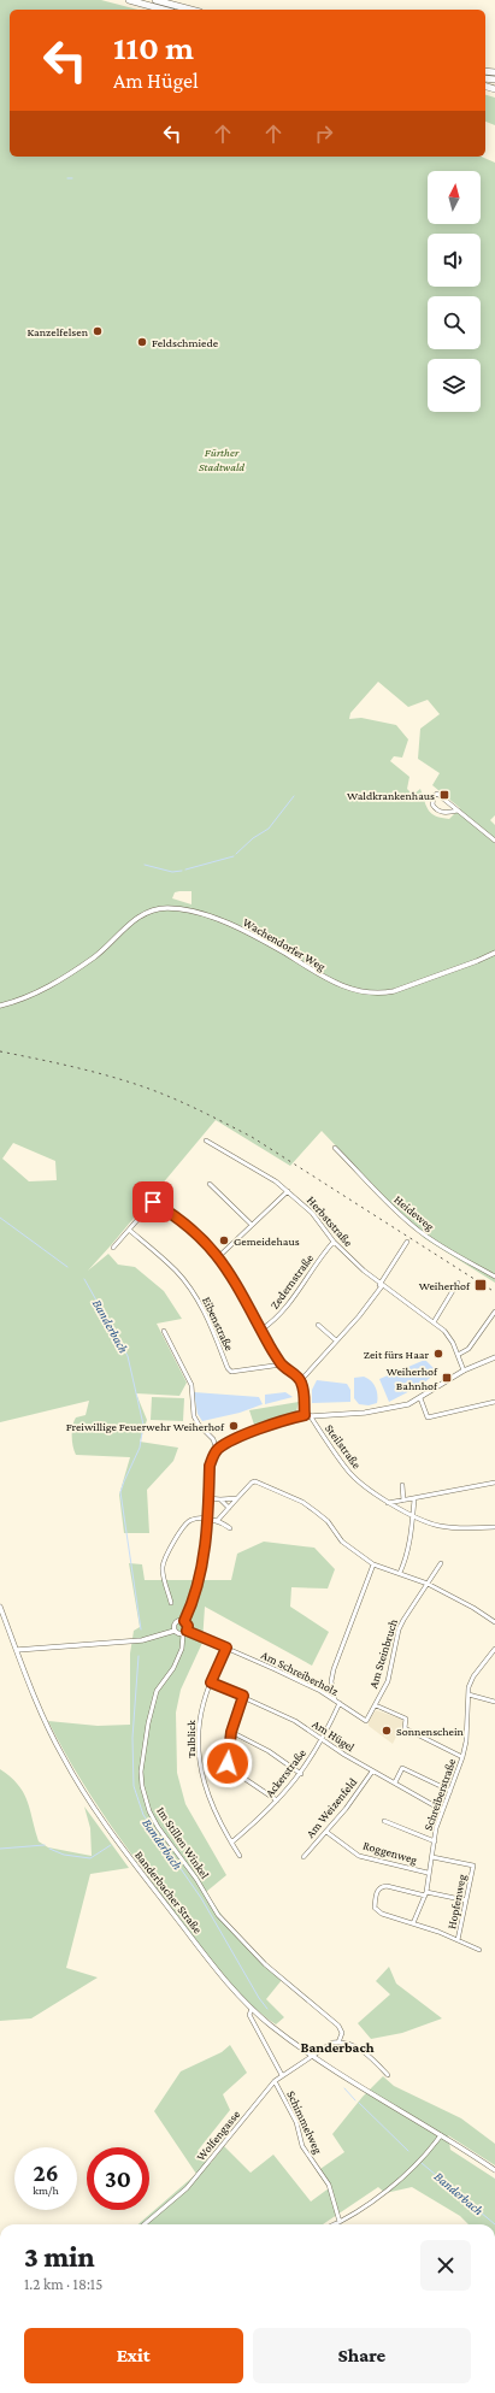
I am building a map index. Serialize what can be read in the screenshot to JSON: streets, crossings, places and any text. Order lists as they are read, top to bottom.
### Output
{
  "streets": {
    "street": [
      "Wachendorfer Weg",
      "Heideweg",
      "Herbststraße",
      "Zedernstraße",
      "Eibenstraße",
      "Steilstraße",
      "Am Steinbruch",
      "Am Schreiberholz",
      "Am Hügel",
      "Talblick",
      "Ackerstraße",
      "Schreiberstraße",
      "Am Weizenfeld",
      "Im Stillen Winkel",
      "Roggenweg",
      "Banderbacher Straße",
      "Hopfenweg",
      "Schimmelweg",
      "Wolfengasse"
    ]
  },
  "crossings": [
    ["Herbststraße", "Zedernstraße"],
    ["Am Steinbruch", "Am Schreiberholz"],
    ["Am Schreiberholz", "Talblick"],
    ["Am Schreiberholz", "Ackerstraße"],
    ["Am Schreiberholz", "Im Stillen Winkel"],
    ["Am Hügel", "Talblick"],
    ["Am Hügel", "Ackerstraße"],
    ["Am Hügel", "Schreiberstraße"],
    ["Am Hügel", "Am Weizenfeld"],
    ["Talblick", "Ackerstraße"],
    ["Schreiberstraße", "Roggenweg"],
    ["Schreiberstraße", "Hopfenweg"],
    ["Am Weizenfeld", "Roggenweg"],
    ["Banderbacher Straße", "Wolfengasse"],
    ["Schimmelweg", "Wolfengasse"]
  ],
  "districts": ["Banderbach"],
  "water": ["Banderbach"],
  "parks": ["Fürther Stadtwald"],
  "places": {
    "other": [
      "Kanzelfelsen",
      "Feldschmiede",
      "Gemeidehaus",
      "Zeit fürs Haar",
      "Freiwillige Feuerwehr Weiherhof",
      "Sonnenschein"
    ],
    "transit": ["Waldkrankenhaus", "Weiherhof", "Weiherhof Bahnhof"]
  },
  "north": "top",
  "page": {
    "turn": ["110 m", "Am Hügel"],
    "speed": "26 km/h",
    "limit": "30",
    "heading": ["3 min", "1.2 km · 18:15"],
    "buttons": ["Exit", "Share"]
  }
}
